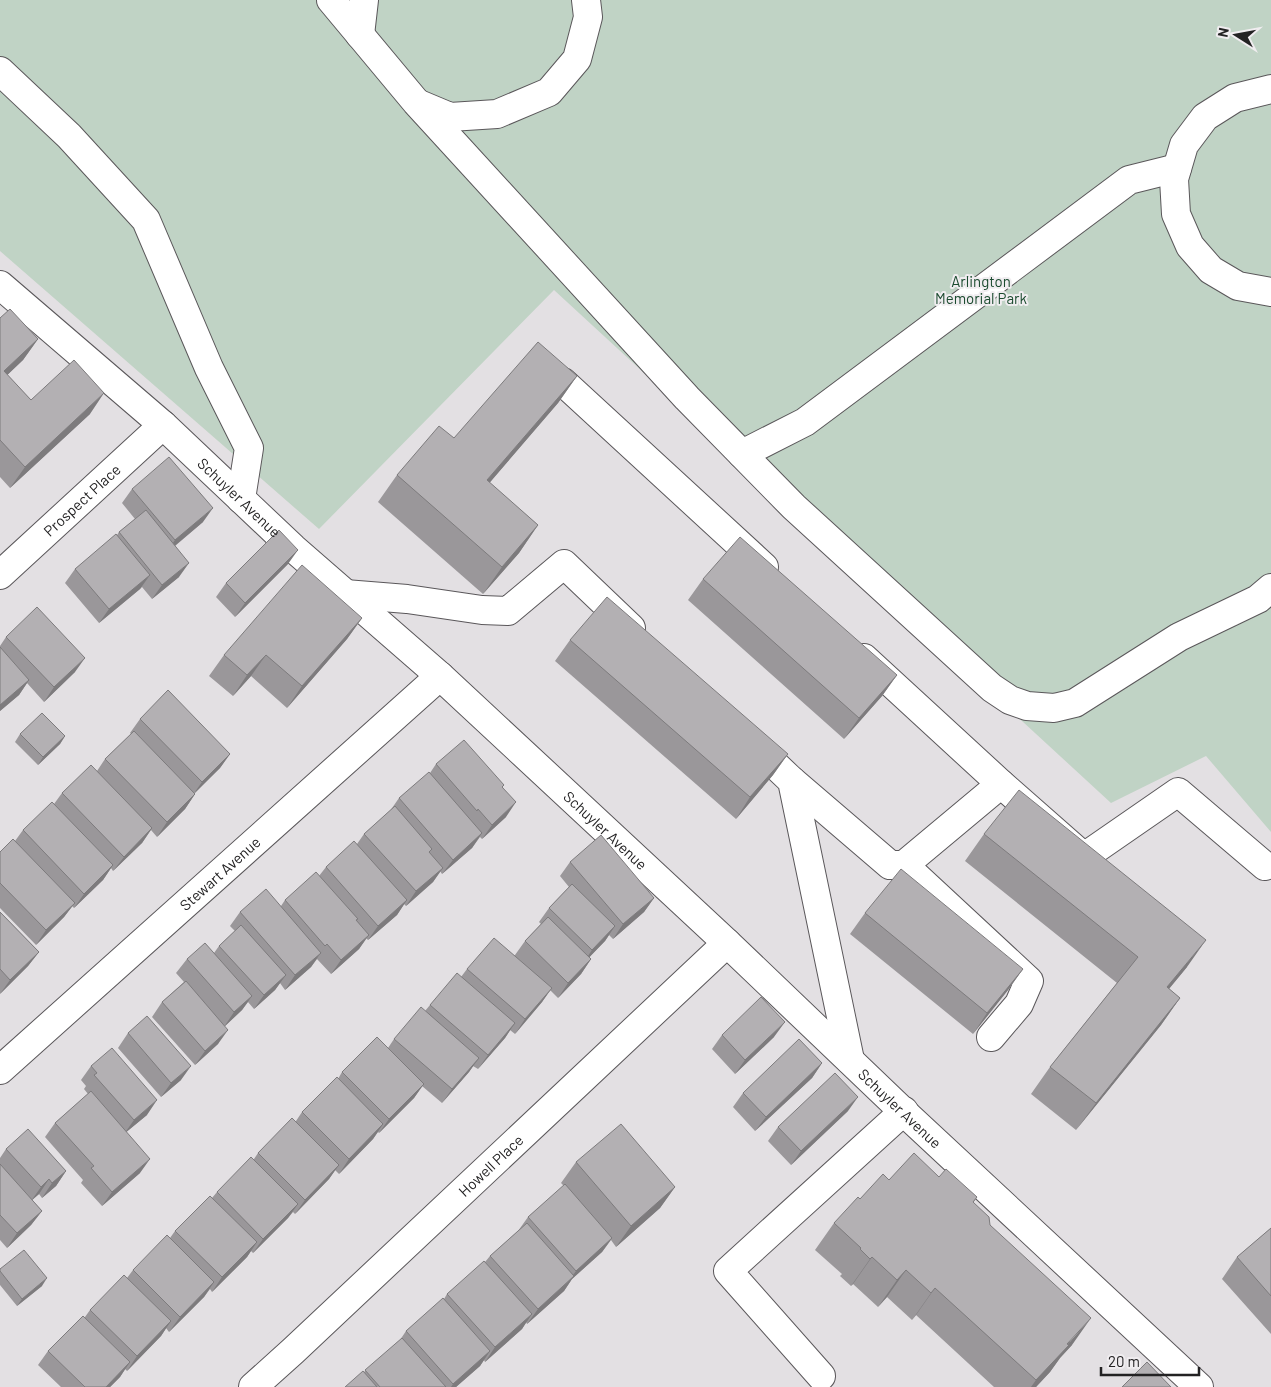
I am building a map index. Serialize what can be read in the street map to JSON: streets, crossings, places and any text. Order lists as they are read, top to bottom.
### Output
{
  "streets": {
    "main road": [
      "Schuyler Avenue",
      "Prospect Place",
      "Stewart Avenue",
      "Howell Place"
    ]
  },
  "crossings": [
    ["Schuyler Avenue", "Prospect Place"],
    ["Schuyler Avenue", "Stewart Avenue"],
    ["Schuyler Avenue", "Howell Place"]
  ],
  "parks": ["Arlington Memorial Park"],
  "scale_bar": "20 m",
  "north": "left"
}
